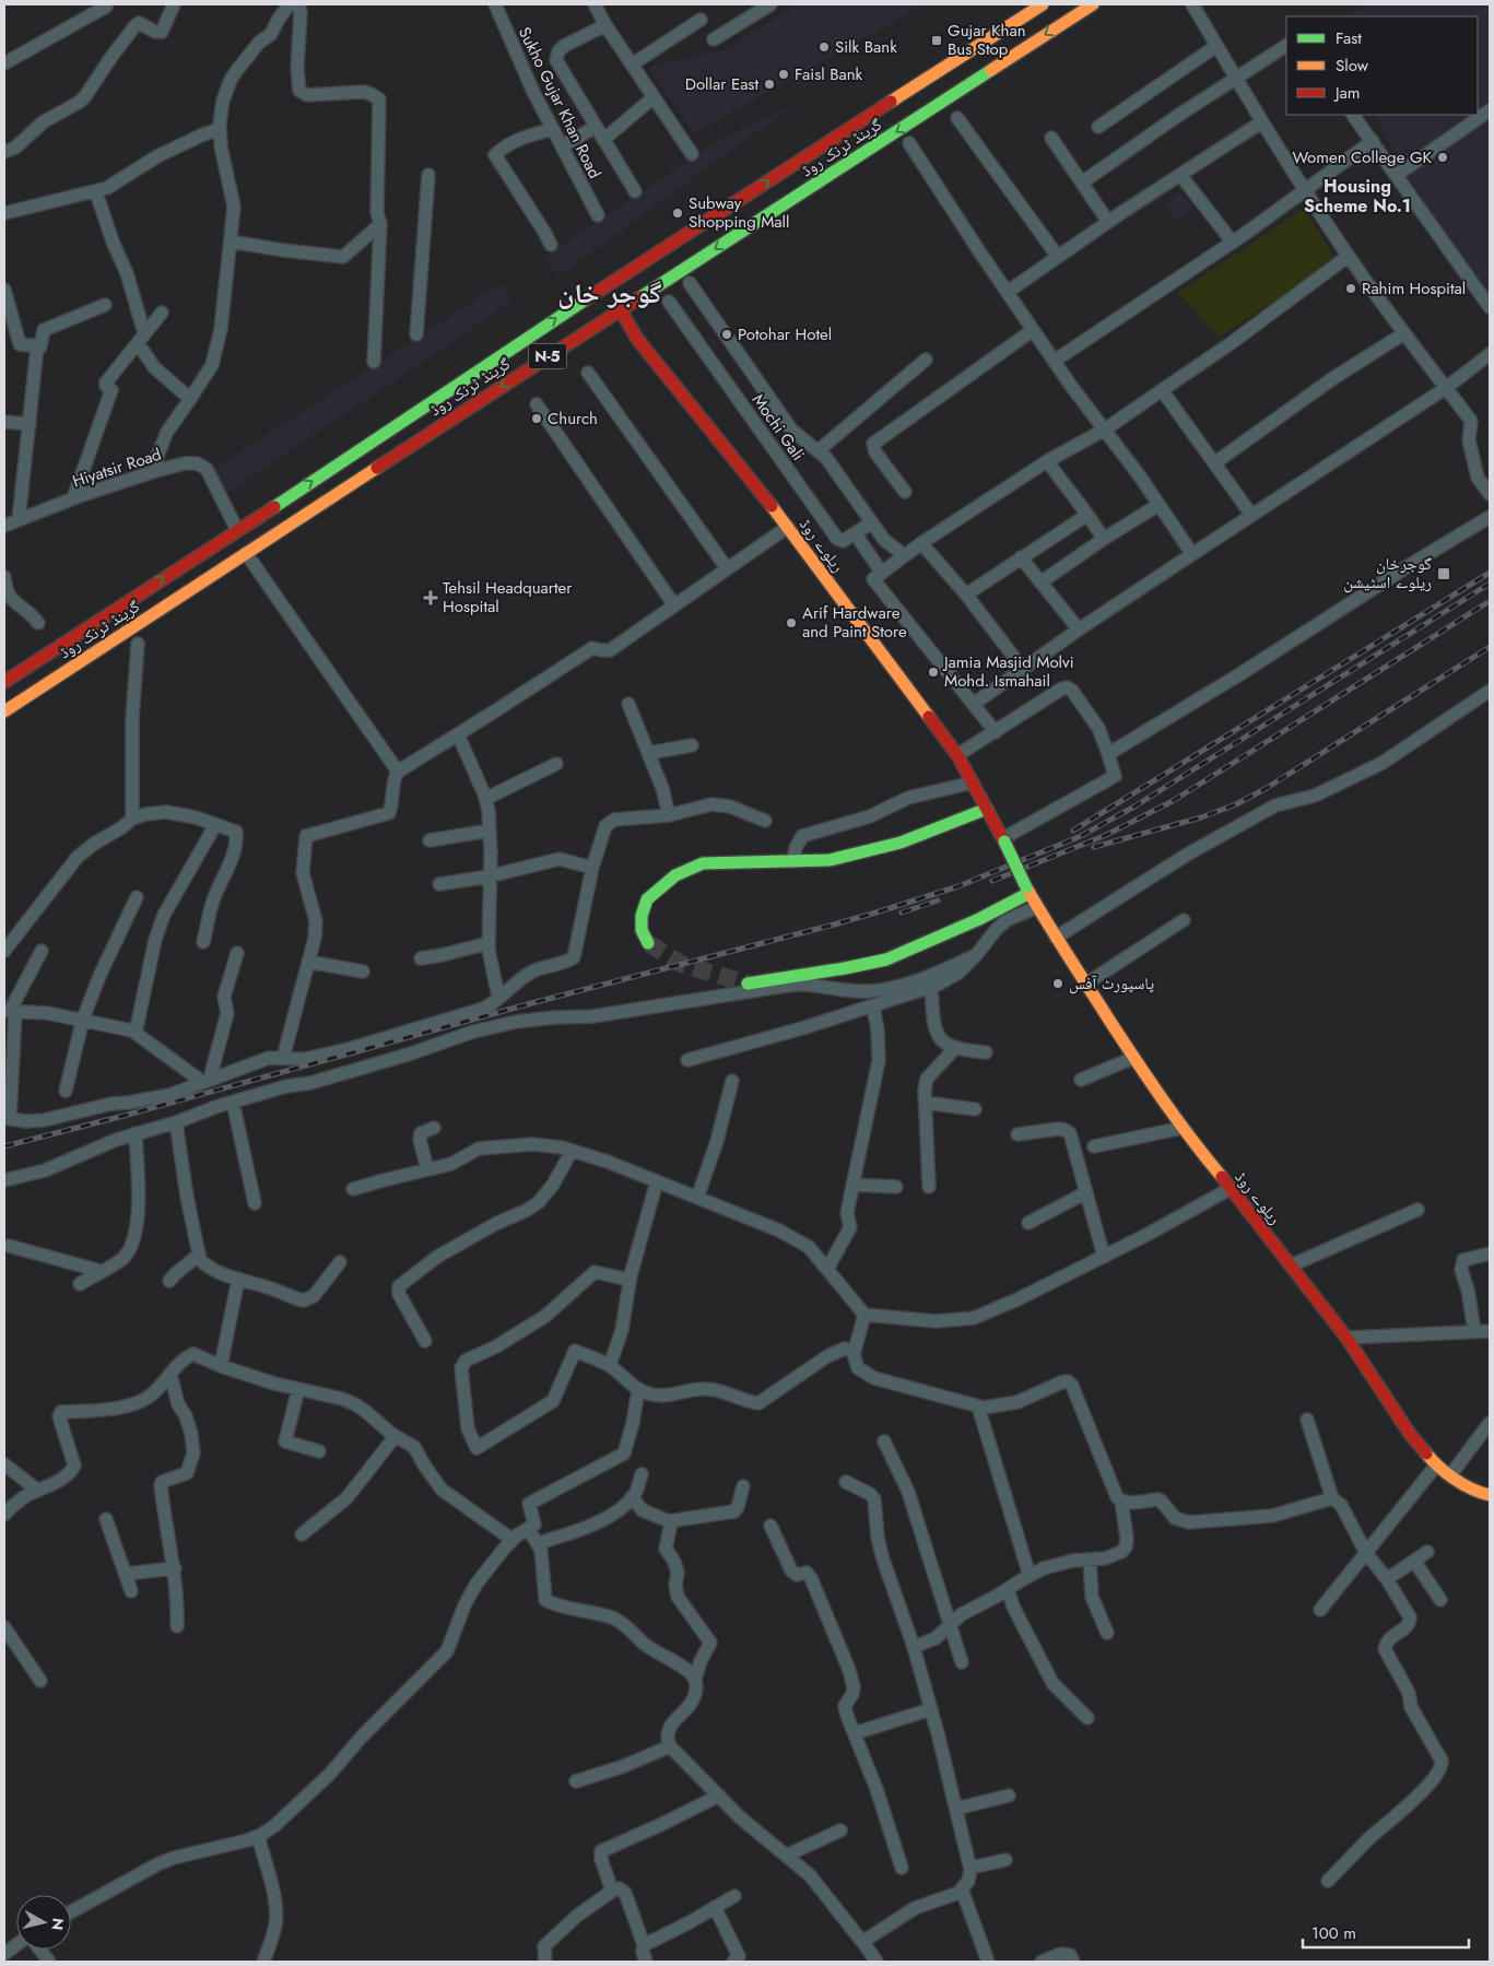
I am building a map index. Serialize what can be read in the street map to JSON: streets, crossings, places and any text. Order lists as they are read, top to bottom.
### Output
{
  "streets": {
    "main road": ["گرینڈ ٹرنک روڈ", "N-5", "ریلوے روڈ"],
    "street": ["Sukho Gujar Khan Road", "Mochi Gali", "Hiyatsir Road"]
  },
  "crossings": [
    ["گرینڈ ٹرنک روڈ", "Hiyatsir Road"],
    ["گرینڈ ٹرنک روڈ", "ریلوے روڈ"]
  ],
  "districts": ["Housing Scheme No.1", "گوجر خان"],
  "places": {
    "transit": ["Gujar Khan Bus Stop", "گوجرخان ریلوے اسٹیشن"],
    "other": [
      "Silk Bank",
      "Faisl Bank",
      "Dollar East",
      "Women College GK",
      "Subway Shopping Mall",
      "Rahim Hospital",
      "Potohar Hotel",
      "Church",
      "Arif Hardware and Paint Store",
      "Jamia Masjid Molvi Mohd. Ismahail",
      "پاسپورٹ آفس"
    ],
    "health": ["Tehsil Headquarter Hospital"]
  },
  "legend": ["Fast", "Slow", "Jam"],
  "scale_bar": "100 m",
  "north": "right"
}
